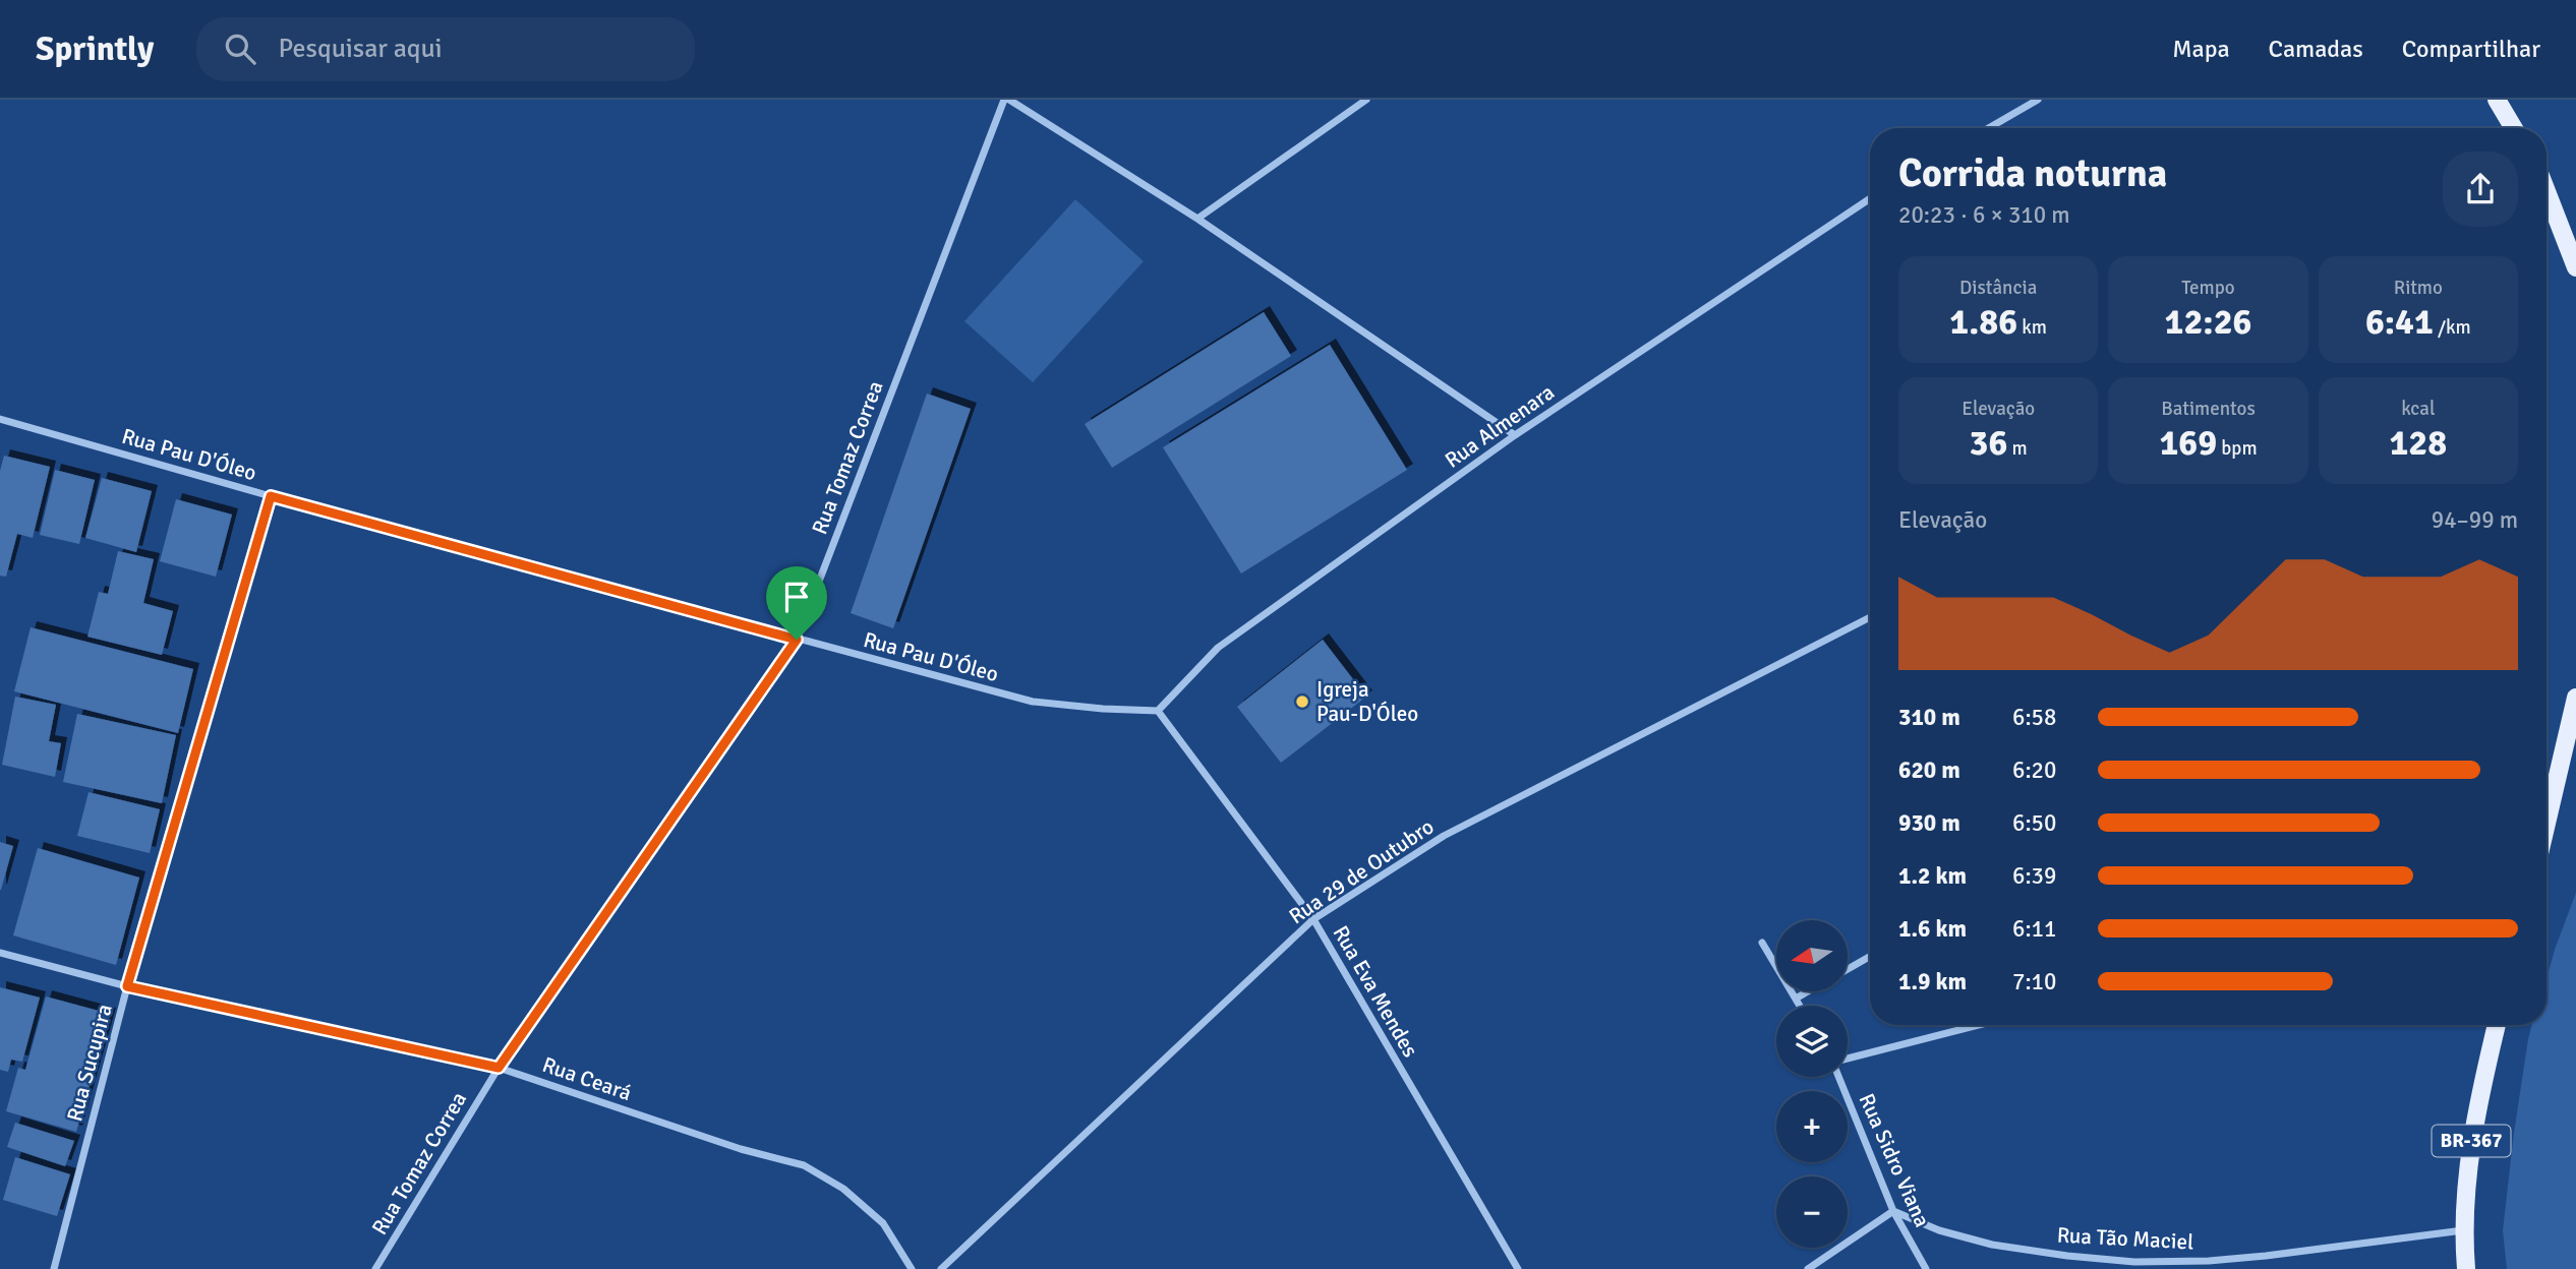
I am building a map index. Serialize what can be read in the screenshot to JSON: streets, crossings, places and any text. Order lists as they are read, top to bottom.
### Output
{
  "streets": {
    "main road": ["BR-367"],
    "street": [
      "Rua Almenara",
      "Rua Pau D'Óleo",
      "Rua Tomaz Correa",
      "Rua 29 de Outubro",
      "Rua Eva Mendes",
      "Rua Sucupira",
      "Rua Ceará",
      "Rua Sidro Viana",
      "Rua Tão Maciel"
    ]
  },
  "crossings": [
    ["Rua Almenara", "Rua Pau D'Óleo"],
    ["Rua Almenara", "Rua Eva Mendes"],
    ["Rua Pau D'Óleo", "Rua Tomaz Correa"],
    ["Rua Pau D'Óleo", "Rua Eva Mendes"],
    ["Rua Pau D'Óleo", "Rua Sucupira"],
    ["Rua Tomaz Correa", "Rua Ceará"],
    ["Rua 29 de Outubro", "Rua Eva Mendes"],
    ["Rua Sucupira", "Rua Ceará"],
    ["BR-367", "Rua Tão Maciel"],
    ["Rua Sidro Viana", "Rua Tão Maciel"]
  ],
  "places": ["Igreja Pau-D'Óleo"],
  "north": "left",
  "page": {
    "header": "Sprintly",
    "search": "Pesquisar aqui",
    "nav": ["Mapa", "Camadas", "Compartilhar"],
    "heading": ["Corrida noturna", "20:23 · 6 × 310 m"],
    "stats": [
      ["Distância", "1.86 km"],
      ["Tempo", "12:26"],
      ["Ritmo", "6:41 /km"],
      ["Elevação", "36 m"],
      ["Batimentos", "169 bpm"],
      ["kcal", "128"]
    ],
    "chart": ["Elevação", "94–99 m"],
    "list": [
      {
        "name": "310 m",
        "note": "6:58"
      },
      {
        "name": "620 m",
        "note": "6:20"
      },
      {
        "name": "930 m",
        "note": "6:50"
      },
      {
        "name": "1.2 km",
        "note": "6:39"
      },
      {
        "name": "1.6 km",
        "note": "6:11"
      },
      {
        "name": "1.9 km",
        "note": "7:10"
      }
    ],
    "map_buttons": ["+", "−"]
  }
}
